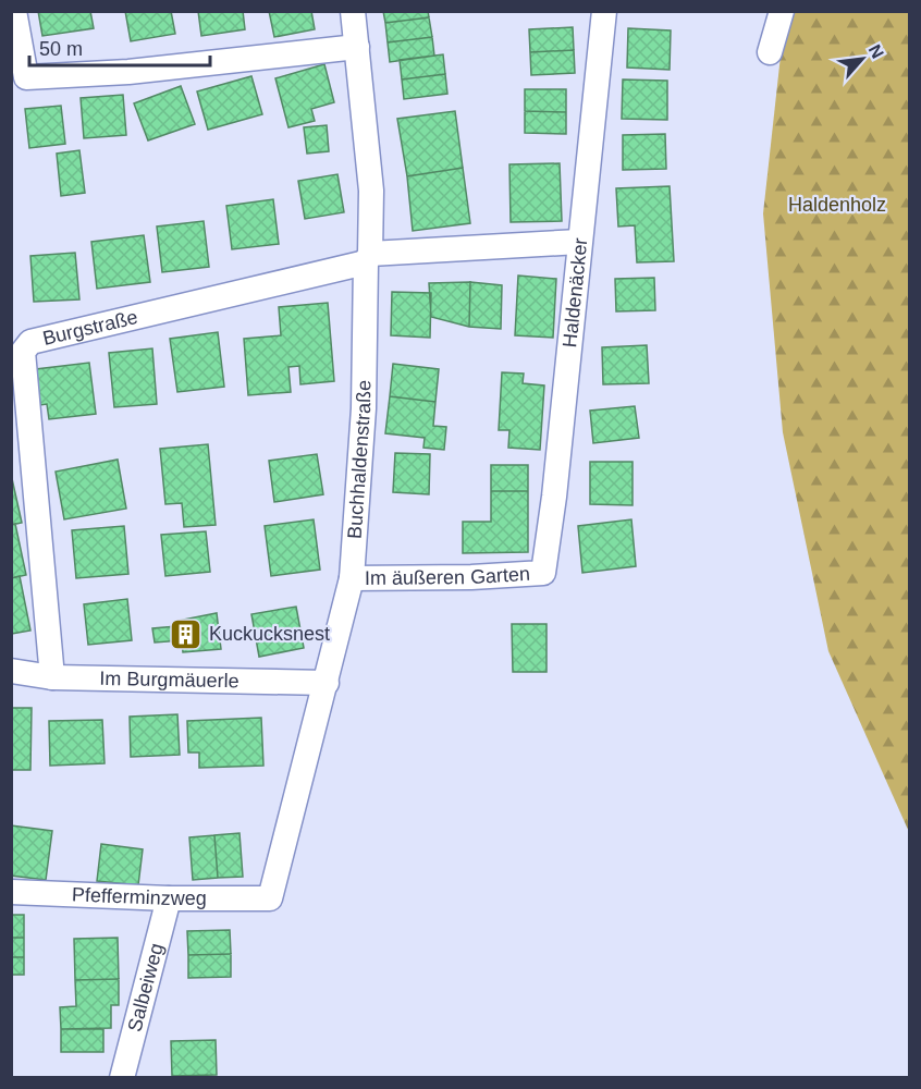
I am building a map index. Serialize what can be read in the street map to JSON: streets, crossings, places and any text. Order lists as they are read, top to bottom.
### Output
{
  "streets": {
    "street": [
      "Haldenäcker",
      "Burgstraße",
      "Buchhaldenstraße",
      "Im äußeren Garten",
      "Im Burgmäuerle",
      "Pfefferminzweg",
      "Salbeiweg"
    ]
  },
  "crossings": [
    ["Haldenäcker", "Burgstraße"],
    ["Haldenäcker", "Im äußeren Garten"],
    ["Burgstraße", "Buchhaldenstraße"],
    ["Burgstraße", "Im Burgmäuerle"],
    ["Buchhaldenstraße", "Im äußeren Garten"],
    ["Buchhaldenstraße", "Im Burgmäuerle"],
    ["Buchhaldenstraße", "Pfefferminzweg"],
    ["Pfefferminzweg", "Salbeiweg"]
  ],
  "parks": ["Haldenholz"],
  "places": {
    "building": ["Kuckucksnest"]
  },
  "scale_bar": "50 m",
  "north": "top right"
}
